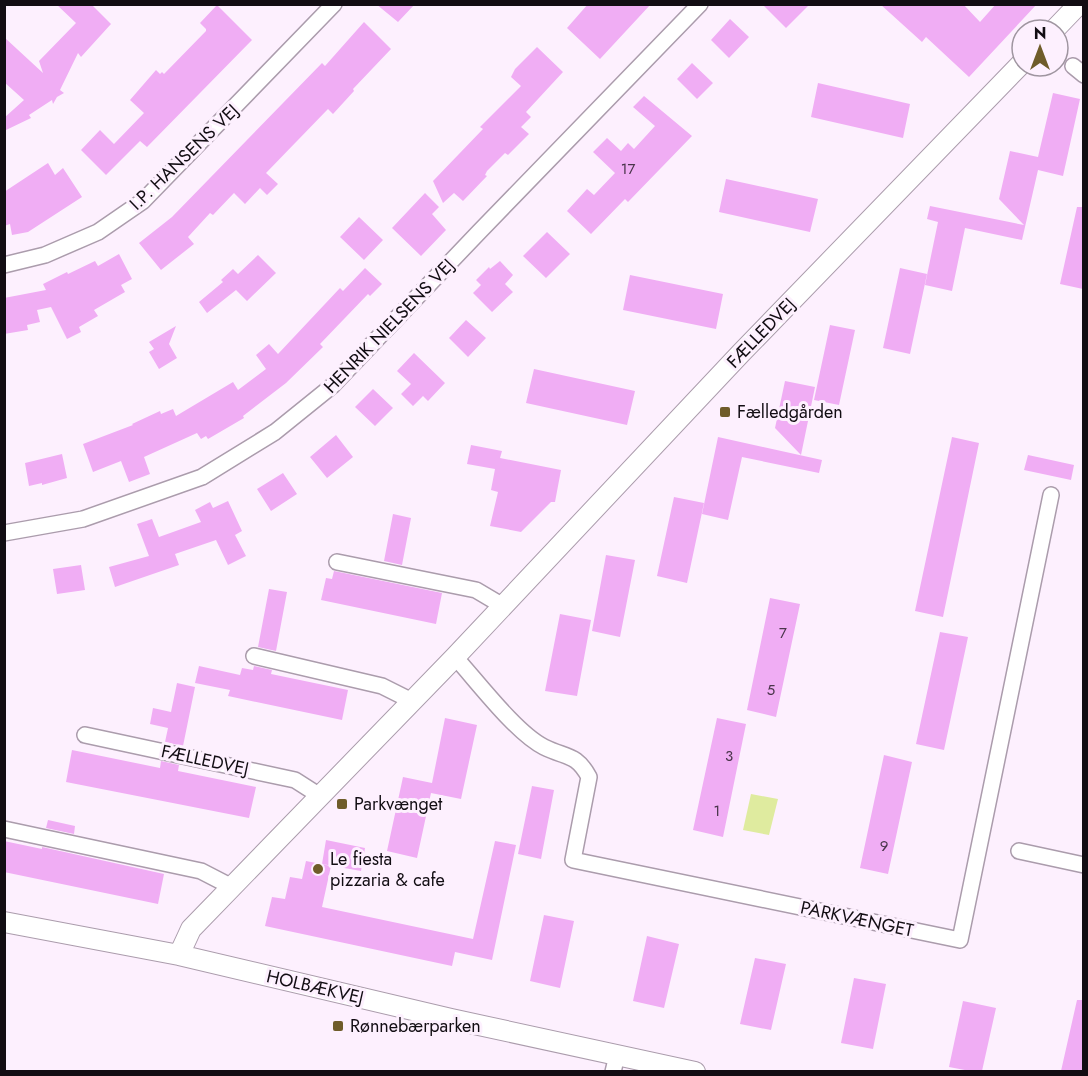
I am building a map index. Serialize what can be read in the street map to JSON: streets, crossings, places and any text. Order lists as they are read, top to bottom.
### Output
{
  "streets": {
    "street": [
      "I.P. HANSENS VEJ",
      "HENRIK NIELSENS VEJ",
      "FÆLLEDVEJ",
      "PARKVÆNGET",
      "HOLBÆKVEJ"
    ]
  },
  "crossings": [
    ["FÆLLEDVEJ", "PARKVÆNGET"],
    ["FÆLLEDVEJ", "HOLBÆKVEJ"]
  ],
  "places": {
    "transit": ["Fælledgården", "Parkvænget", "Rønnebærparken"],
    "other": ["Le fiesta pizzaria & cafe"]
  },
  "house_numbers": [
    "17",
    "7",
    "5",
    "3",
    "1",
    "9"
  ],
  "north": "top"
}
